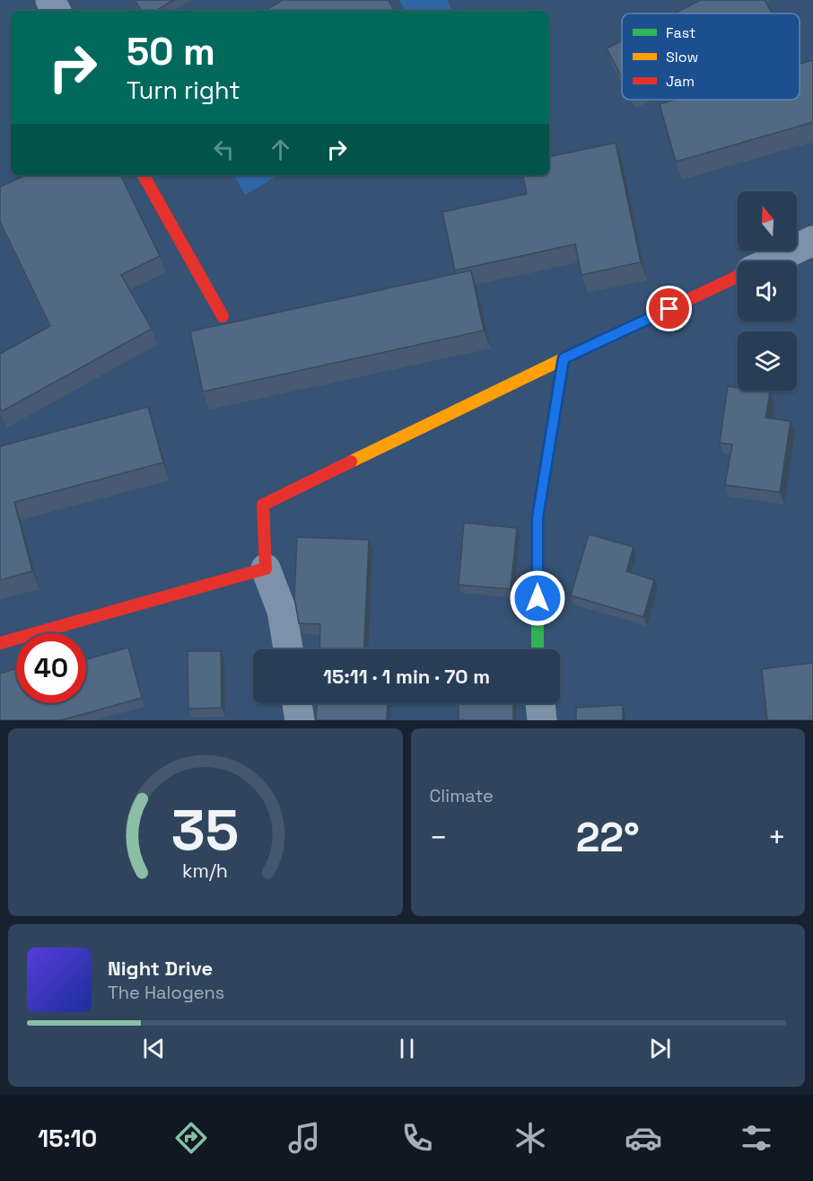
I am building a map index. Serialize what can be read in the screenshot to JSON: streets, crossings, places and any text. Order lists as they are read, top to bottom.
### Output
{
  "legend": ["Fast", "Slow", "Jam"],
  "north": "top",
  "page": {
    "turn": ["50 m", "Turn right"],
    "limit": "40",
    "trip": "15:11 · 1 min · 70 m",
    "tile": "Climate",
    "heat": ["−", "22°", "+"],
    "song": ["Night Drive", "The Halogens"],
    "tabs": "15:10",
    "gauge": ["35", "km/h"]
  }
}
